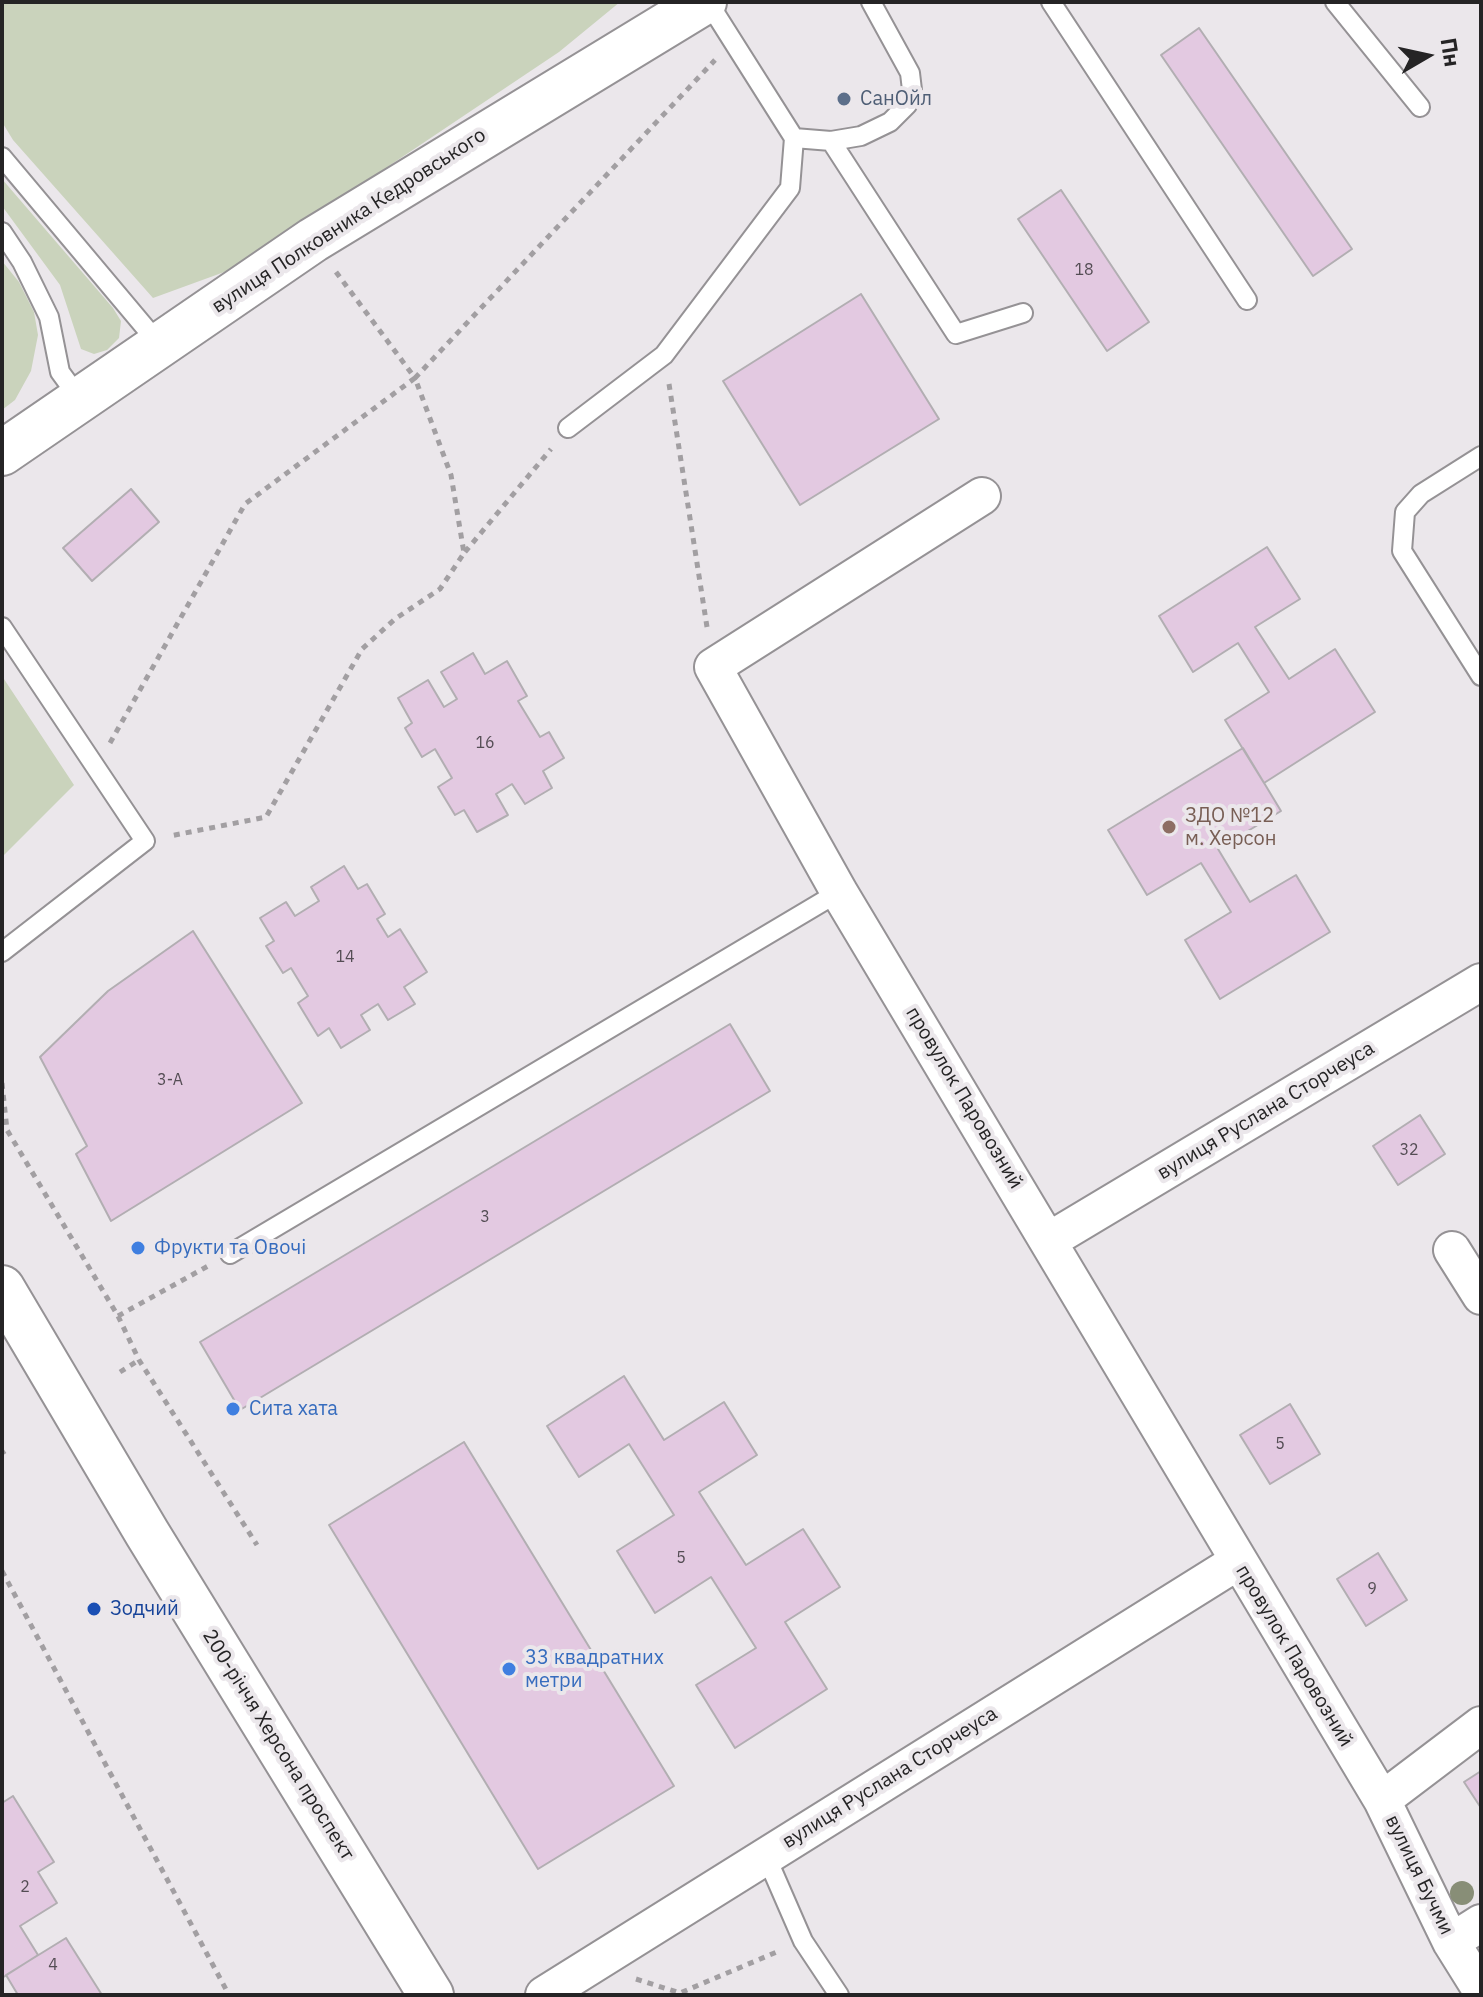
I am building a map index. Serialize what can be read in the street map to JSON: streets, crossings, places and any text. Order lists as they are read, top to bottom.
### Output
{
  "streets": {
    "street": [
      "вулиця Полковника Кедровського",
      "провулок Паровозний",
      "вулиця Руслана Сторчеуса",
      "200-річчя Херсона проспект",
      "вулиця Бучми"
    ]
  },
  "crossings": [
    ["провулок Паровозний", "вулиця Руслана Сторчеуса"],
    ["провулок Паровозний", "вулиця Бучми"]
  ],
  "places": [
    "СанОйл",
    "ЗДО №12 м. Херсон",
    "Фрукти та Овочі",
    "Сита хата",
    "Зодчий",
    "33 квадратних метри"
  ],
  "house_numbers": [
    "18",
    "16",
    "14",
    "3-А",
    "32",
    "3",
    "5",
    "5",
    "9",
    "2",
    "4"
  ],
  "north": "right"
}
